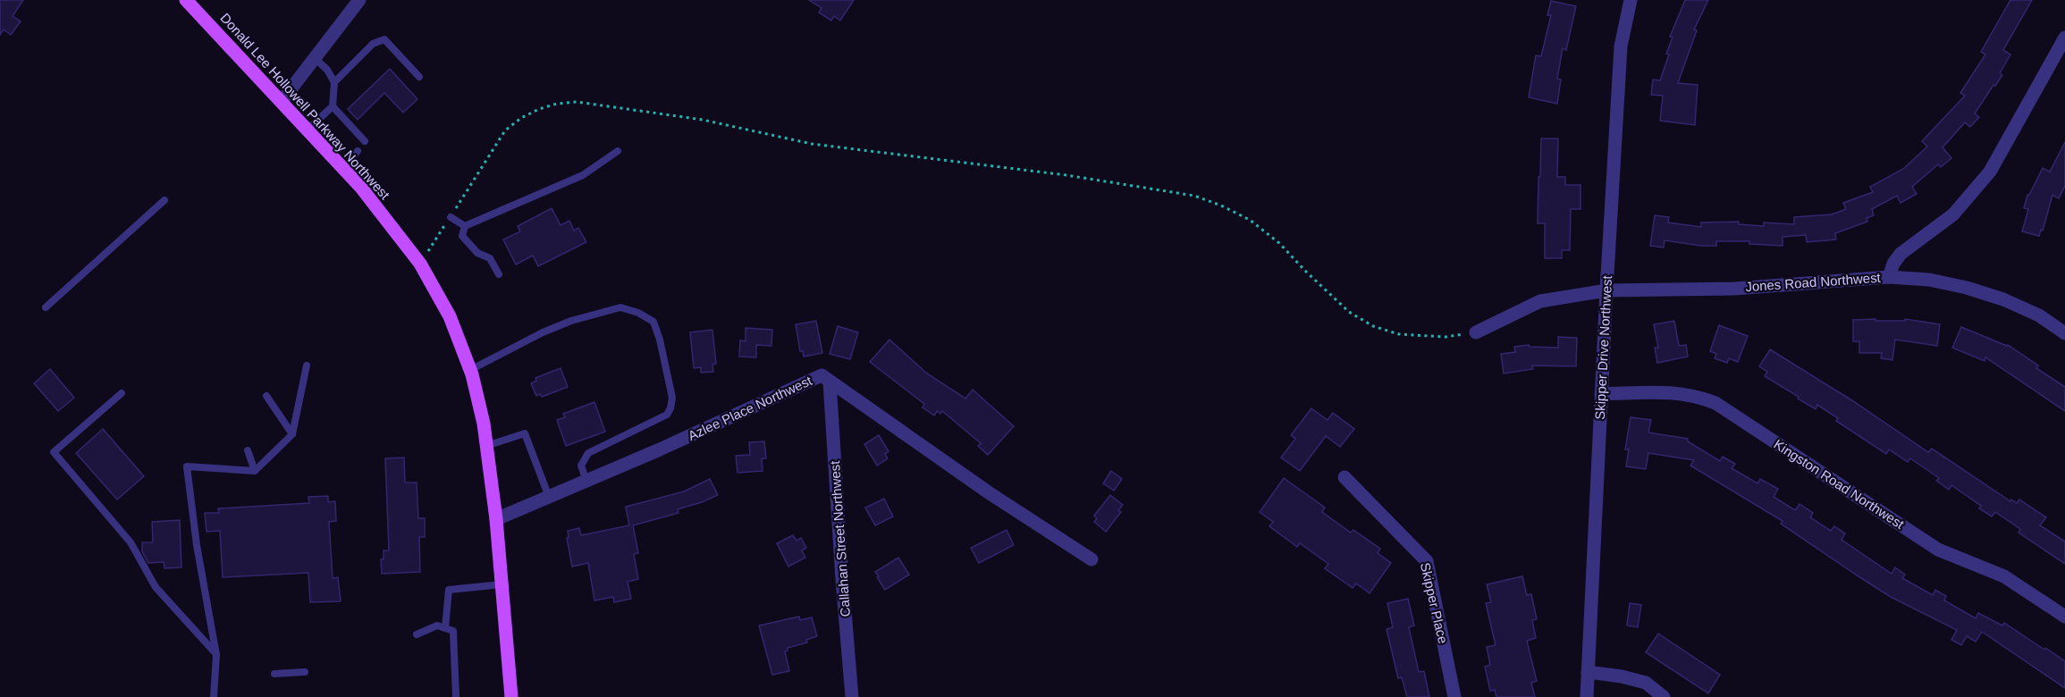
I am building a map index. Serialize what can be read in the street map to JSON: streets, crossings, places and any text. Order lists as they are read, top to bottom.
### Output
{
  "streets": {
    "main road": ["Donald Lee Hollowell Parkway Northwest"],
    "street": [
      "Jones Road Northwest",
      "Skipper Drive Northwest",
      "Azlee Place Northwest",
      "Kingston Road Northwest",
      "Callahan Street Northwest",
      "Skipper Place"
    ]
  },
  "crossings": [
    ["Donald Lee Hollowell Parkway Northwest", "Azlee Place Northwest"],
    ["Jones Road Northwest", "Skipper Drive Northwest"],
    ["Skipper Drive Northwest", "Kingston Road Northwest"],
    ["Azlee Place Northwest", "Callahan Street Northwest"]
  ]
}
